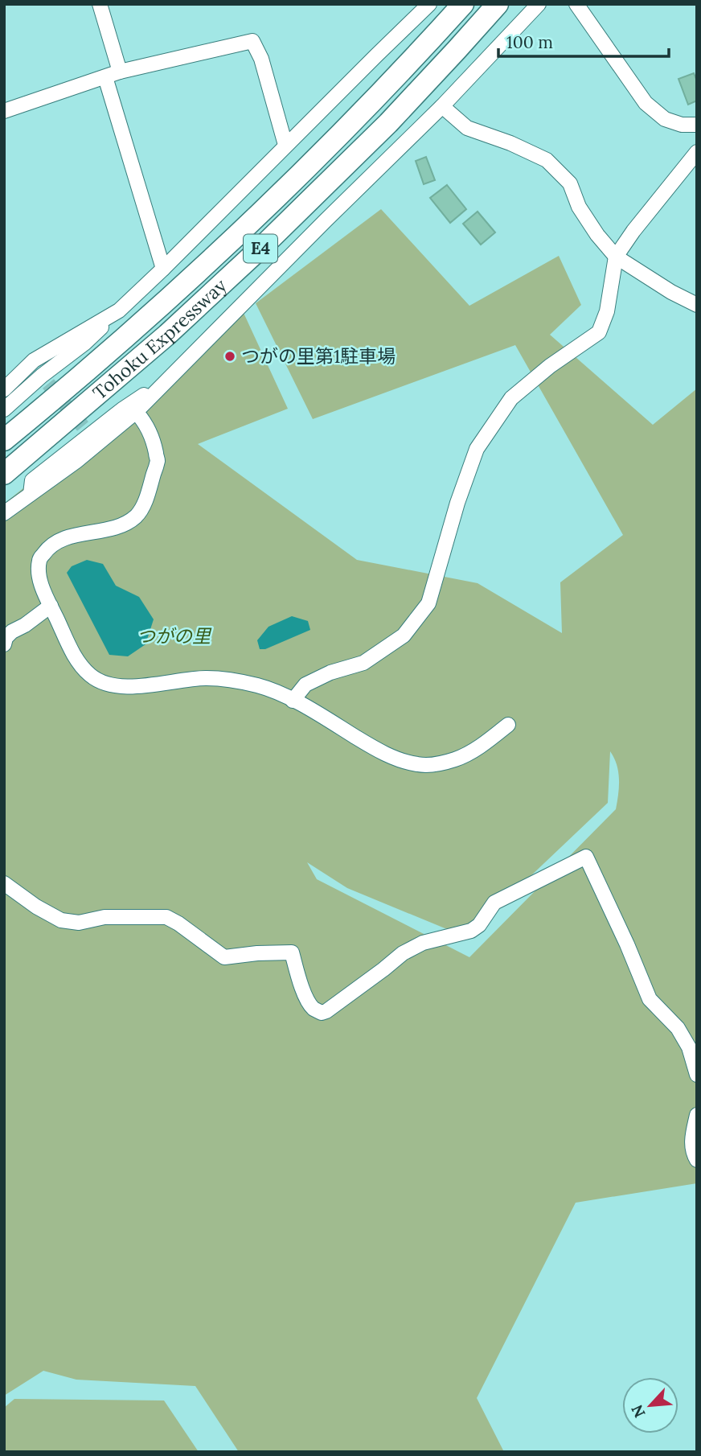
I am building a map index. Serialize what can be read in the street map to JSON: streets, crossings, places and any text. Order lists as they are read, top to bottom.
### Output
{
  "streets": {
    "highway": ["E4", "Tohoku Expressway"]
  },
  "parks": ["つがの里"],
  "places": ["つがの里第1駐車場"],
  "scale_bar": "100 m",
  "north": "bottom left"
}
